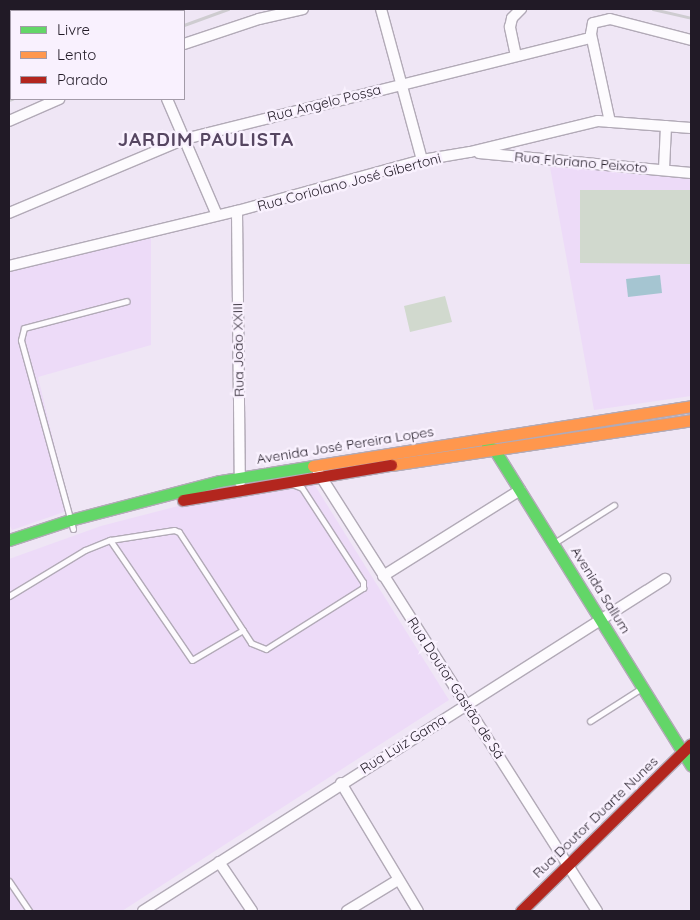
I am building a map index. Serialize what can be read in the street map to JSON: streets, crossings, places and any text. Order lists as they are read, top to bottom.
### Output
{
  "streets": {
    "main road": ["Avenida José Pereira Lopes", "Avenida Sallum", "Rua Doutor Duarte Nunes"],
    "street": [
      "Rua Angelo Possa",
      "Rua Floriano Peixoto",
      "Rua Coriolano José Gibertoni",
      "Rua João XXIII",
      "Rua Doutor Gastão de Sá",
      "Rua Luiz Gama"
    ]
  },
  "crossings": [
    ["Rua Floriano Peixoto", "Rua Coriolano José Gibertoni"],
    ["Rua Coriolano José Gibertoni", "Rua João XXIII"],
    ["Rua João XXIII", "Avenida José Pereira Lopes"],
    ["Avenida José Pereira Lopes", "Avenida Sallum"],
    ["Avenida José Pereira Lopes", "Rua Doutor Gastão de Sá"],
    ["Avenida Sallum", "Rua Luiz Gama"],
    ["Avenida Sallum", "Rua Doutor Duarte Nunes"],
    ["Rua Doutor Gastão de Sá", "Rua Luiz Gama"],
    ["Rua Doutor Gastão de Sá", "Rua Doutor Duarte Nunes"]
  ],
  "districts": ["JARDIM PAULISTA"],
  "legend": ["Livre", "Lento", "Parado"]
}
